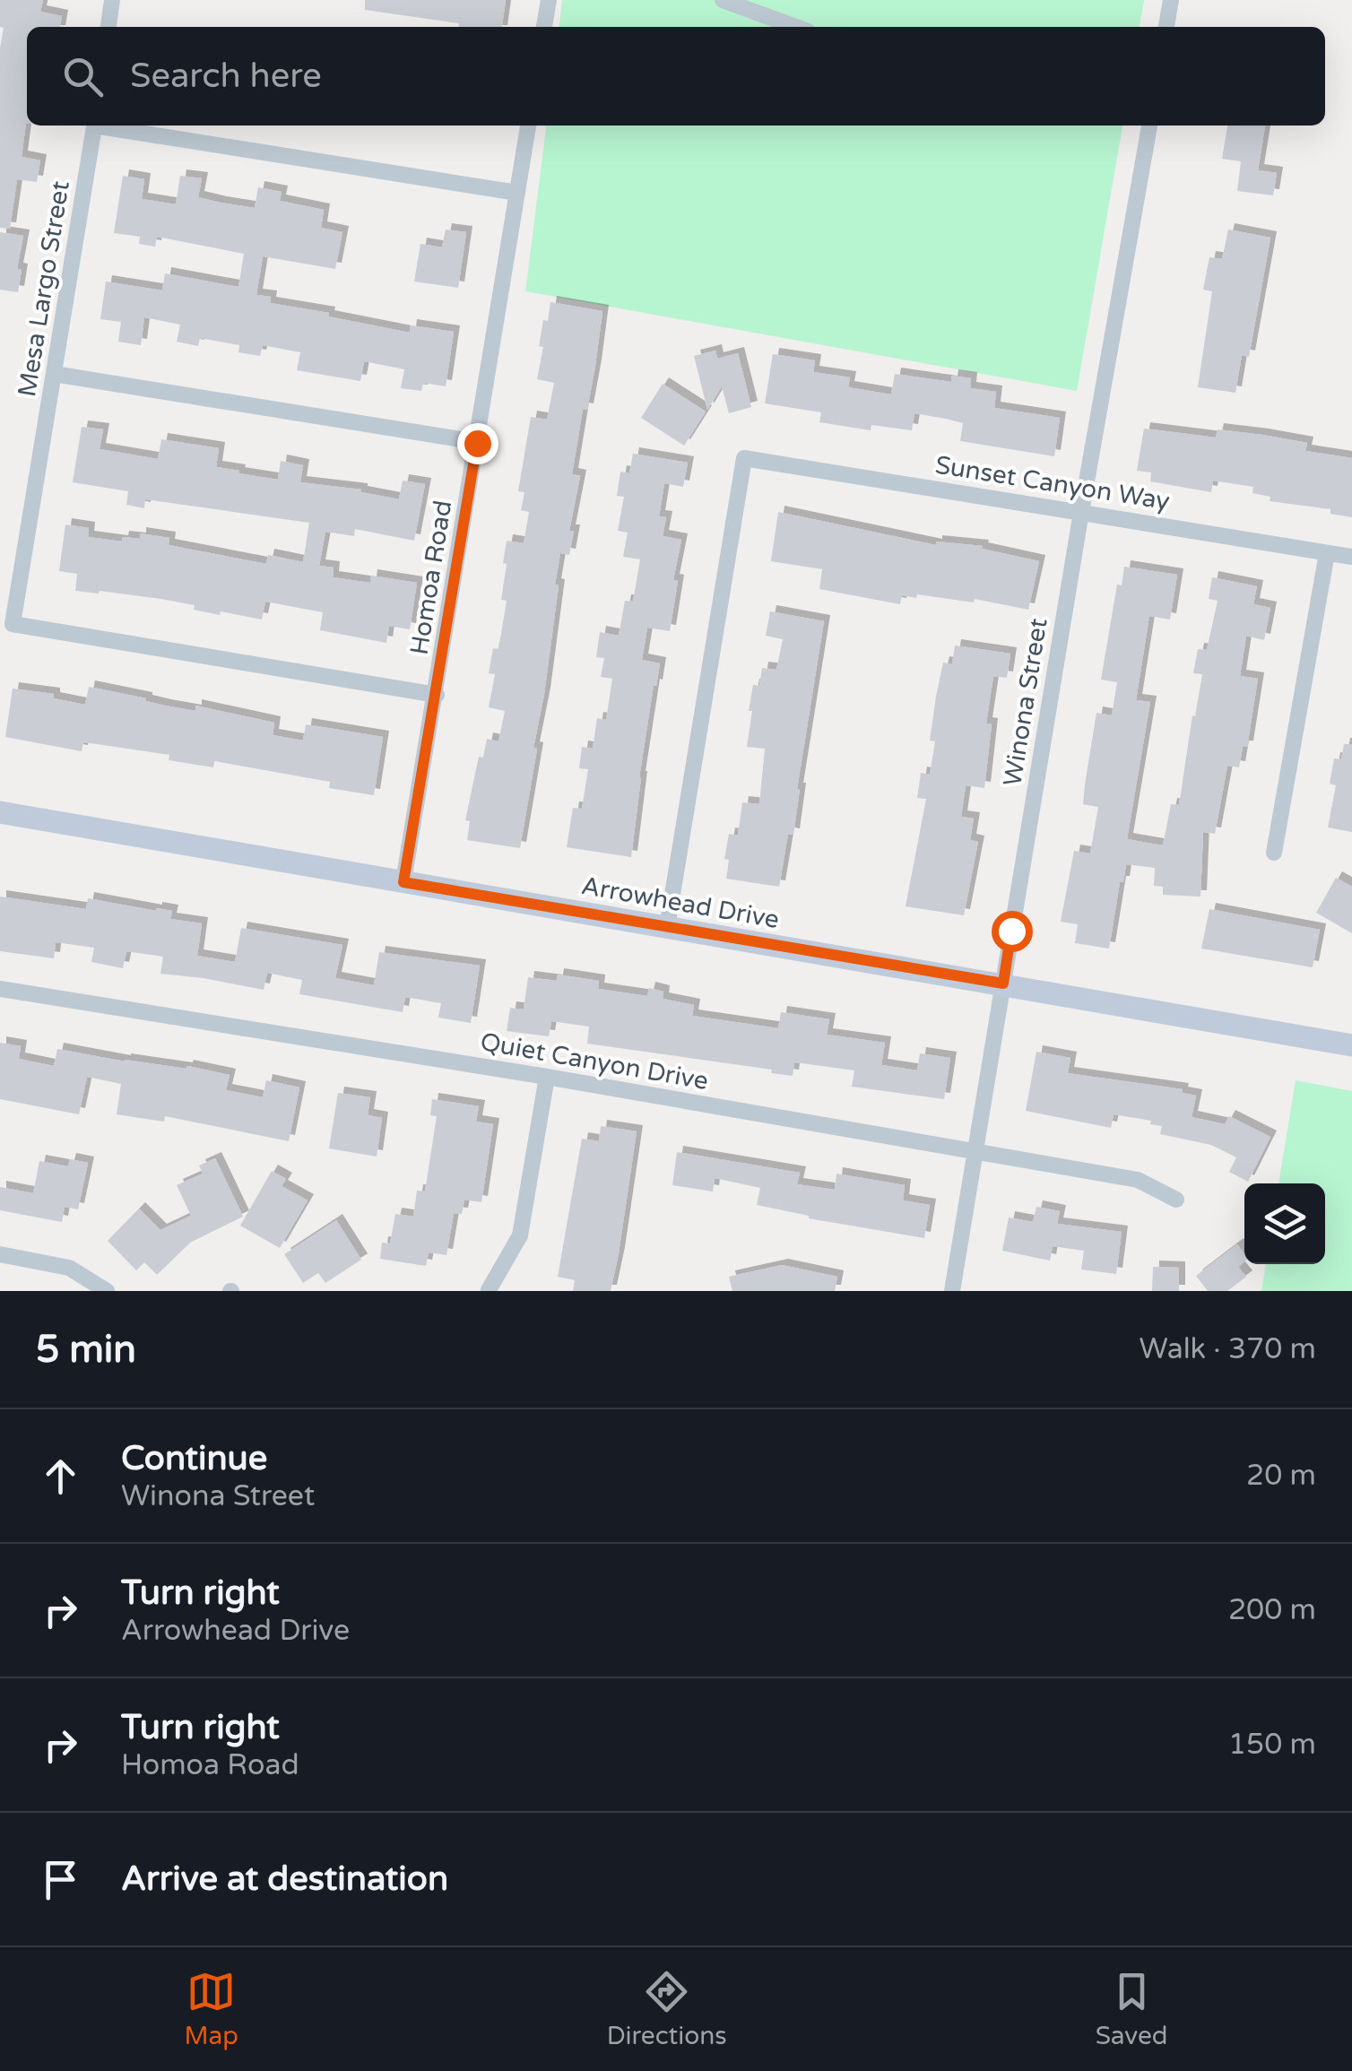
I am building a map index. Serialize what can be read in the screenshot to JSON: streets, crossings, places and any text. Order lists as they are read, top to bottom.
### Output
{
  "streets": {
    "main road": ["Arrowhead Drive"],
    "street": [
      "Mesa Largo Street",
      "Sunset Canyon Way",
      "Homoa Road",
      "Winona Street",
      "Quiet Canyon Drive"
    ]
  },
  "crossings": [
    ["Mesa Largo Street", "Homoa Road"],
    ["Sunset Canyon Way", "Winona Street"],
    ["Sunset Canyon Way", "Arrowhead Drive"],
    ["Homoa Road", "Arrowhead Drive"],
    ["Winona Street", "Arrowhead Drive"],
    ["Winona Street", "Quiet Canyon Drive"]
  ],
  "page": {
    "search": "Search here",
    "heading": ["5 min", "Walk · 370 m"],
    "list": [
      ["Continue", "Winona Street", "20 m"],
      ["Turn right", "Arrowhead Drive", "200 m"],
      ["Turn right", "Homoa Road", "150 m"],
      "Arrive at destination"
    ],
    "nav": ["Map", "Directions", "Saved"]
  }
}
